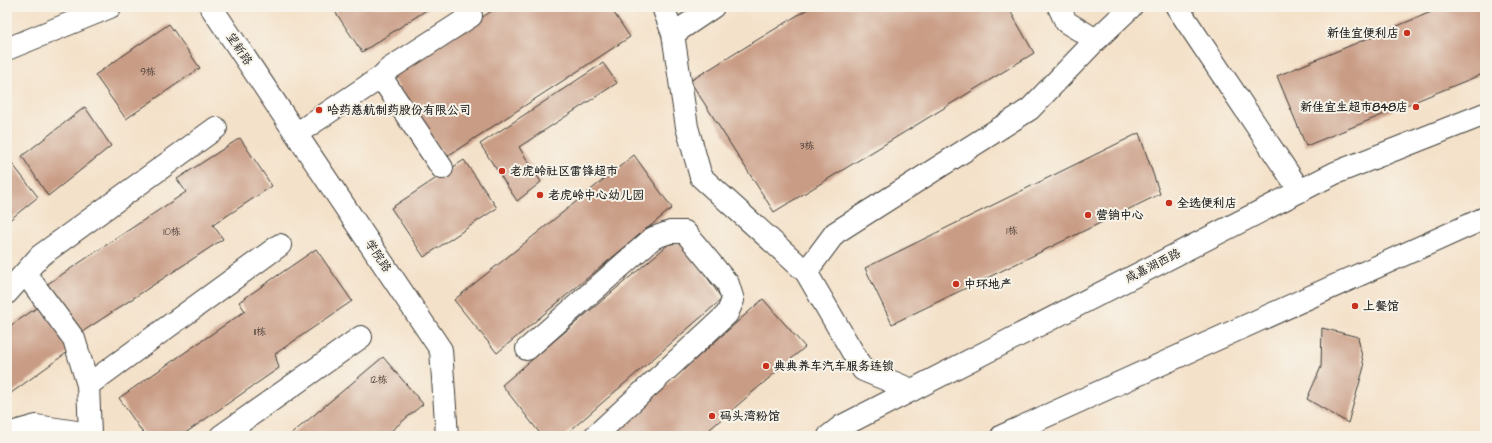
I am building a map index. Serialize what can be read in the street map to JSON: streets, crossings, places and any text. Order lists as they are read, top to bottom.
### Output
{
  "streets": {
    "street": ["望新路", "学院路", "咸嘉湖西路"]
  },
  "crossings": [
    ["望新路", "学院路"]
  ],
  "places": [
    "新佳宜便利店",
    "新佳宜生超市848店",
    "哈药慈航制药股份有限公司",
    "老虎岭社区雷锋超市",
    "老虎岭中心幼儿园",
    "全选便利店",
    "营销中心",
    "中环地产",
    "上餐馆",
    "典典养车汽车服务连锁",
    "码头湾粉馆"
  ],
  "house_numbers": [
    "9栋",
    "3栋",
    "1栋",
    "10栋",
    "11栋",
    "12栋"
  ]
}
